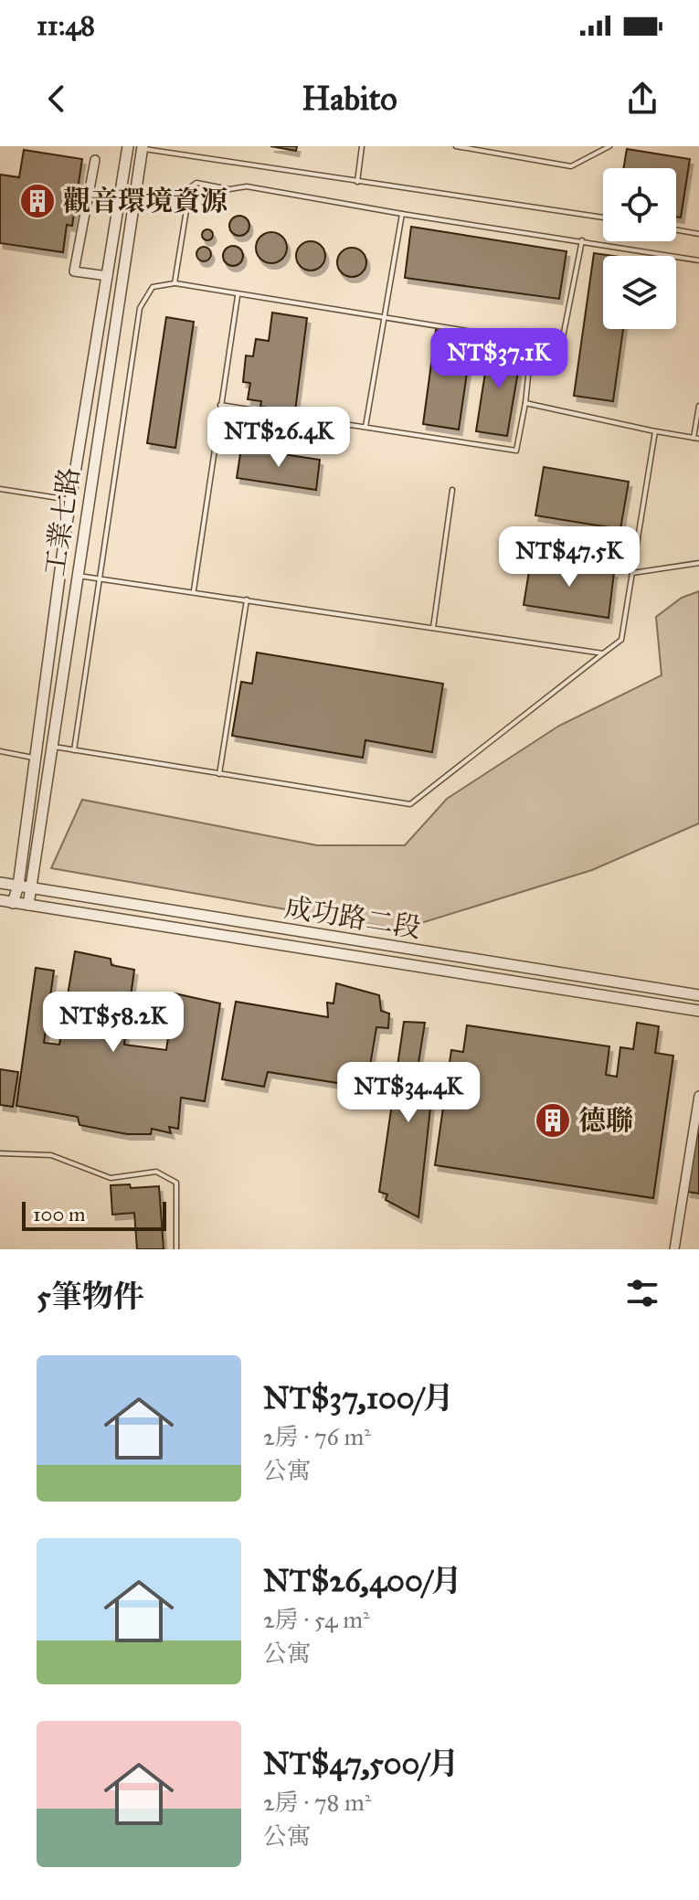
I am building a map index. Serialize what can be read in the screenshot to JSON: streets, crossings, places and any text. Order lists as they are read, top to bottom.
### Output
{
  "streets": {
    "street": ["工業七路", "成功路二段"]
  },
  "crossings": [
    ["工業七路", "成功路二段"]
  ],
  "places": {
    "building": ["觀音環境資源", "德聯"]
  },
  "scale_bar": "100 m",
  "page": {
    "status": "11:48",
    "header": "Habito",
    "price": [
      "NT$37.1K",
      "NT$26.4K",
      "NT$47.5K",
      "NT$58.2K",
      "NT$34.4K"
    ],
    "scale": "100 m",
    "heading": "5筆物件",
    "list": [
      {
        "name": "NT$37,100/月",
        "note": "2房 · 76 m² · 公寓"
      },
      {
        "name": "NT$26,400/月",
        "note": "2房 · 54 m² · 公寓"
      },
      {
        "name": "NT$47,500/月",
        "note": "2房 · 78 m² · 公寓"
      }
    ]
  }
}
